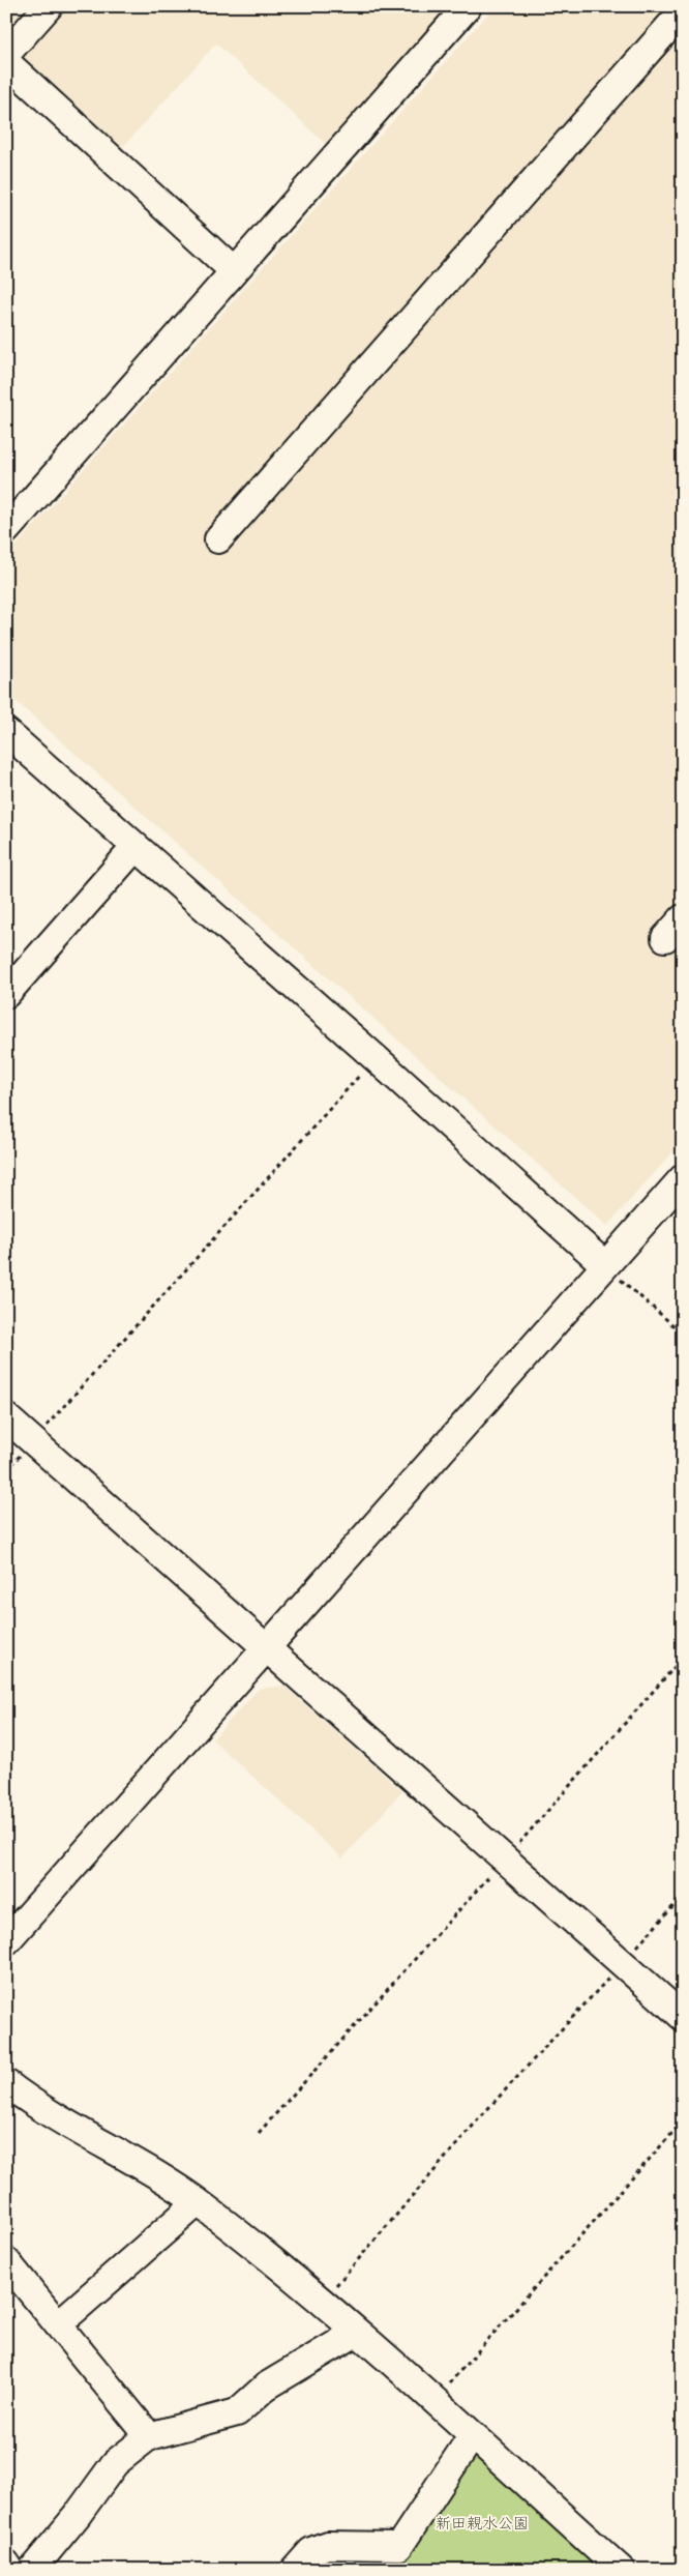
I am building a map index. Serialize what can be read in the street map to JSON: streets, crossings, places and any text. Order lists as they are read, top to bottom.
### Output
{
  "parks": ["新田親水公園"]
}
